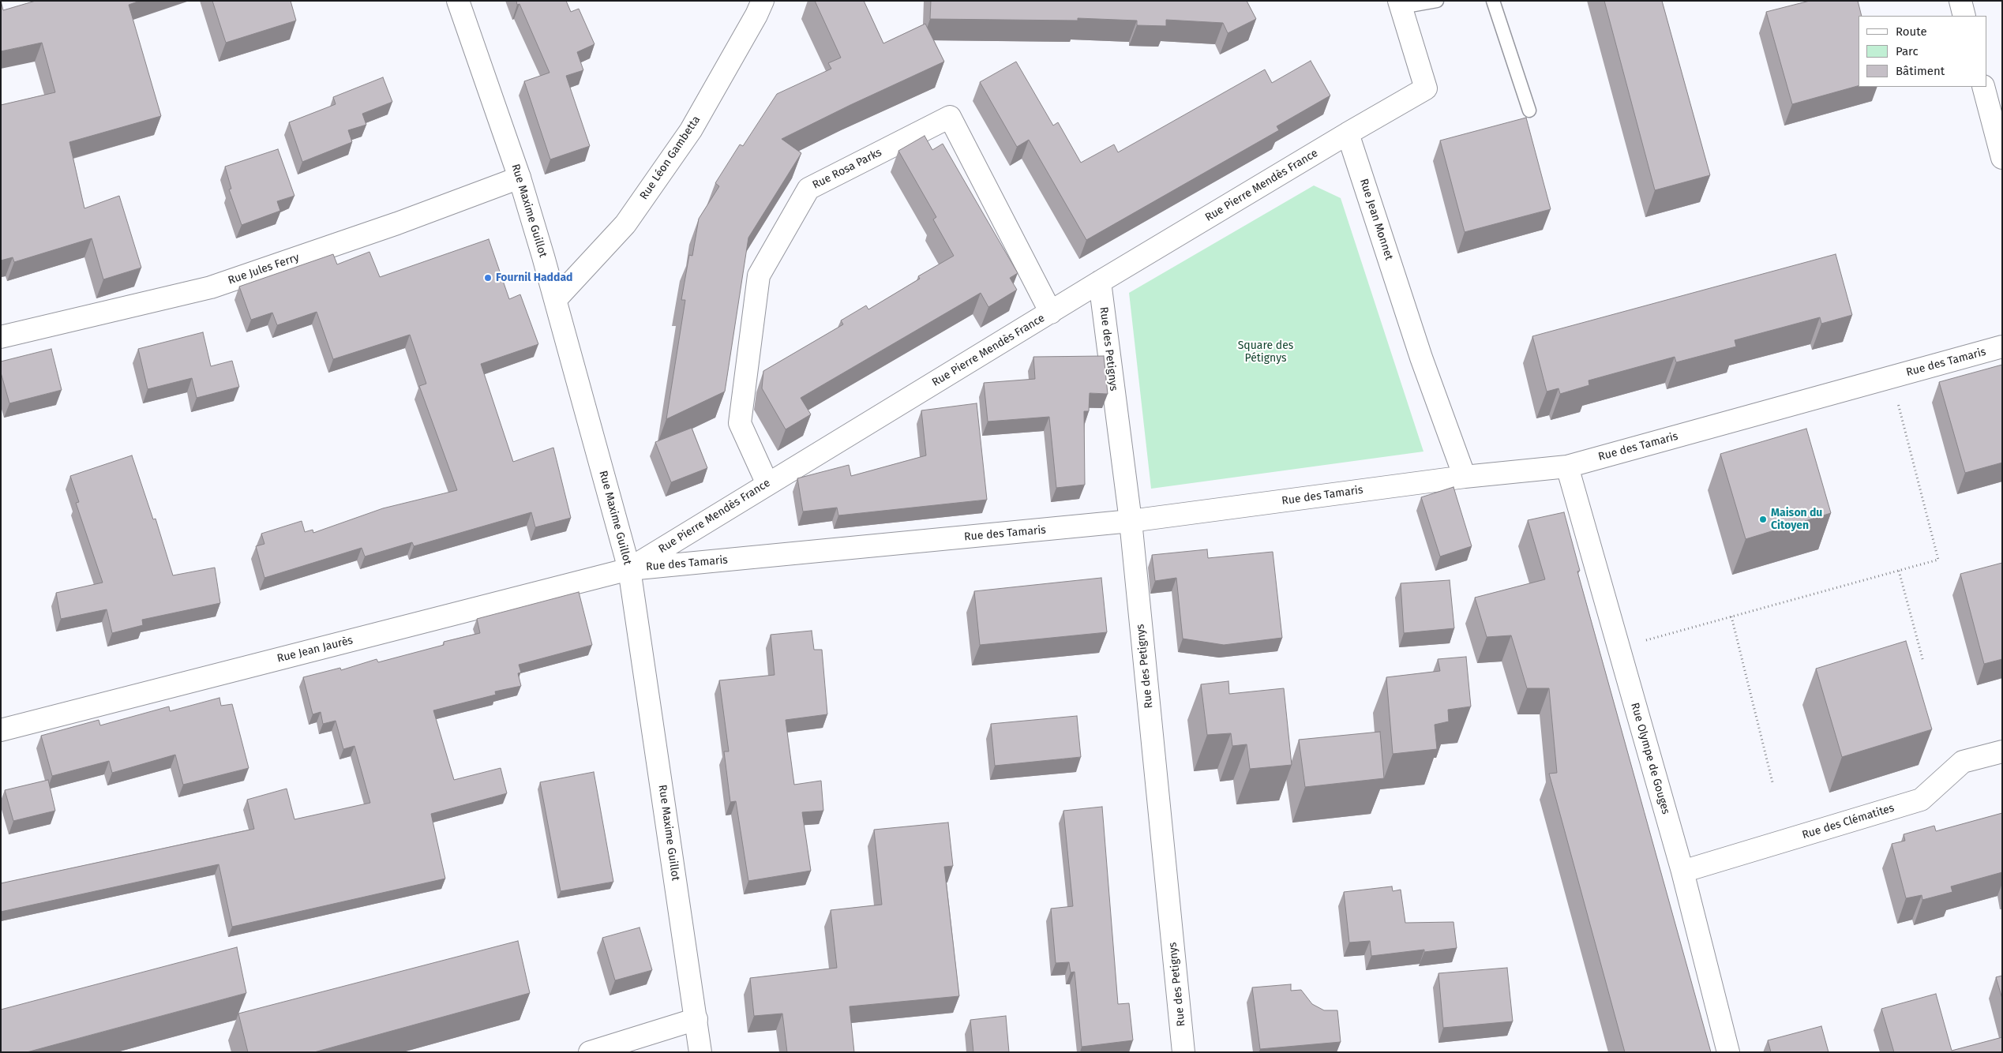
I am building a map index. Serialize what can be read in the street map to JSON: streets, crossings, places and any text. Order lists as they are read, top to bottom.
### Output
{
  "streets": {
    "street": [
      "Rue Léon Gambetta",
      "Rue Rosa Parks",
      "Rue Pierre Mendès France",
      "Rue Maxime Guillot",
      "Rue Jean Monnet",
      "Rue Jules Ferry",
      "Rue des Petignys",
      "Rue des Tamaris",
      "Rue Jean Jaurès",
      "Rue Olympe de Gouges",
      "Rue des Clématites"
    ]
  },
  "crossings": [
    ["Rue Léon Gambetta", "Rue Maxime Guillot"],
    ["Rue Rosa Parks", "Rue Pierre Mendès France"],
    ["Rue Pierre Mendès France", "Rue Maxime Guillot"],
    ["Rue Pierre Mendès France", "Rue Jean Monnet"],
    ["Rue Pierre Mendès France", "Rue des Petignys"],
    ["Rue Pierre Mendès France", "Rue des Tamaris"],
    ["Rue Pierre Mendès France", "Rue Jean Jaurès"],
    ["Rue Maxime Guillot", "Rue Jules Ferry"],
    ["Rue Maxime Guillot", "Rue des Tamaris"],
    ["Rue Maxime Guillot", "Rue Jean Jaurès"],
    ["Rue Jean Monnet", "Rue des Tamaris"],
    ["Rue des Petignys", "Rue des Tamaris"],
    ["Rue des Tamaris", "Rue Jean Jaurès"],
    ["Rue des Tamaris", "Rue Olympe de Gouges"],
    ["Rue Olympe de Gouges", "Rue des Clématites"]
  ],
  "parks": ["Square des Pétignys"],
  "places": ["Fournil Haddad", "Maison du Citoyen"],
  "legend": ["Route", "Parc", "Bâtiment"]
}
